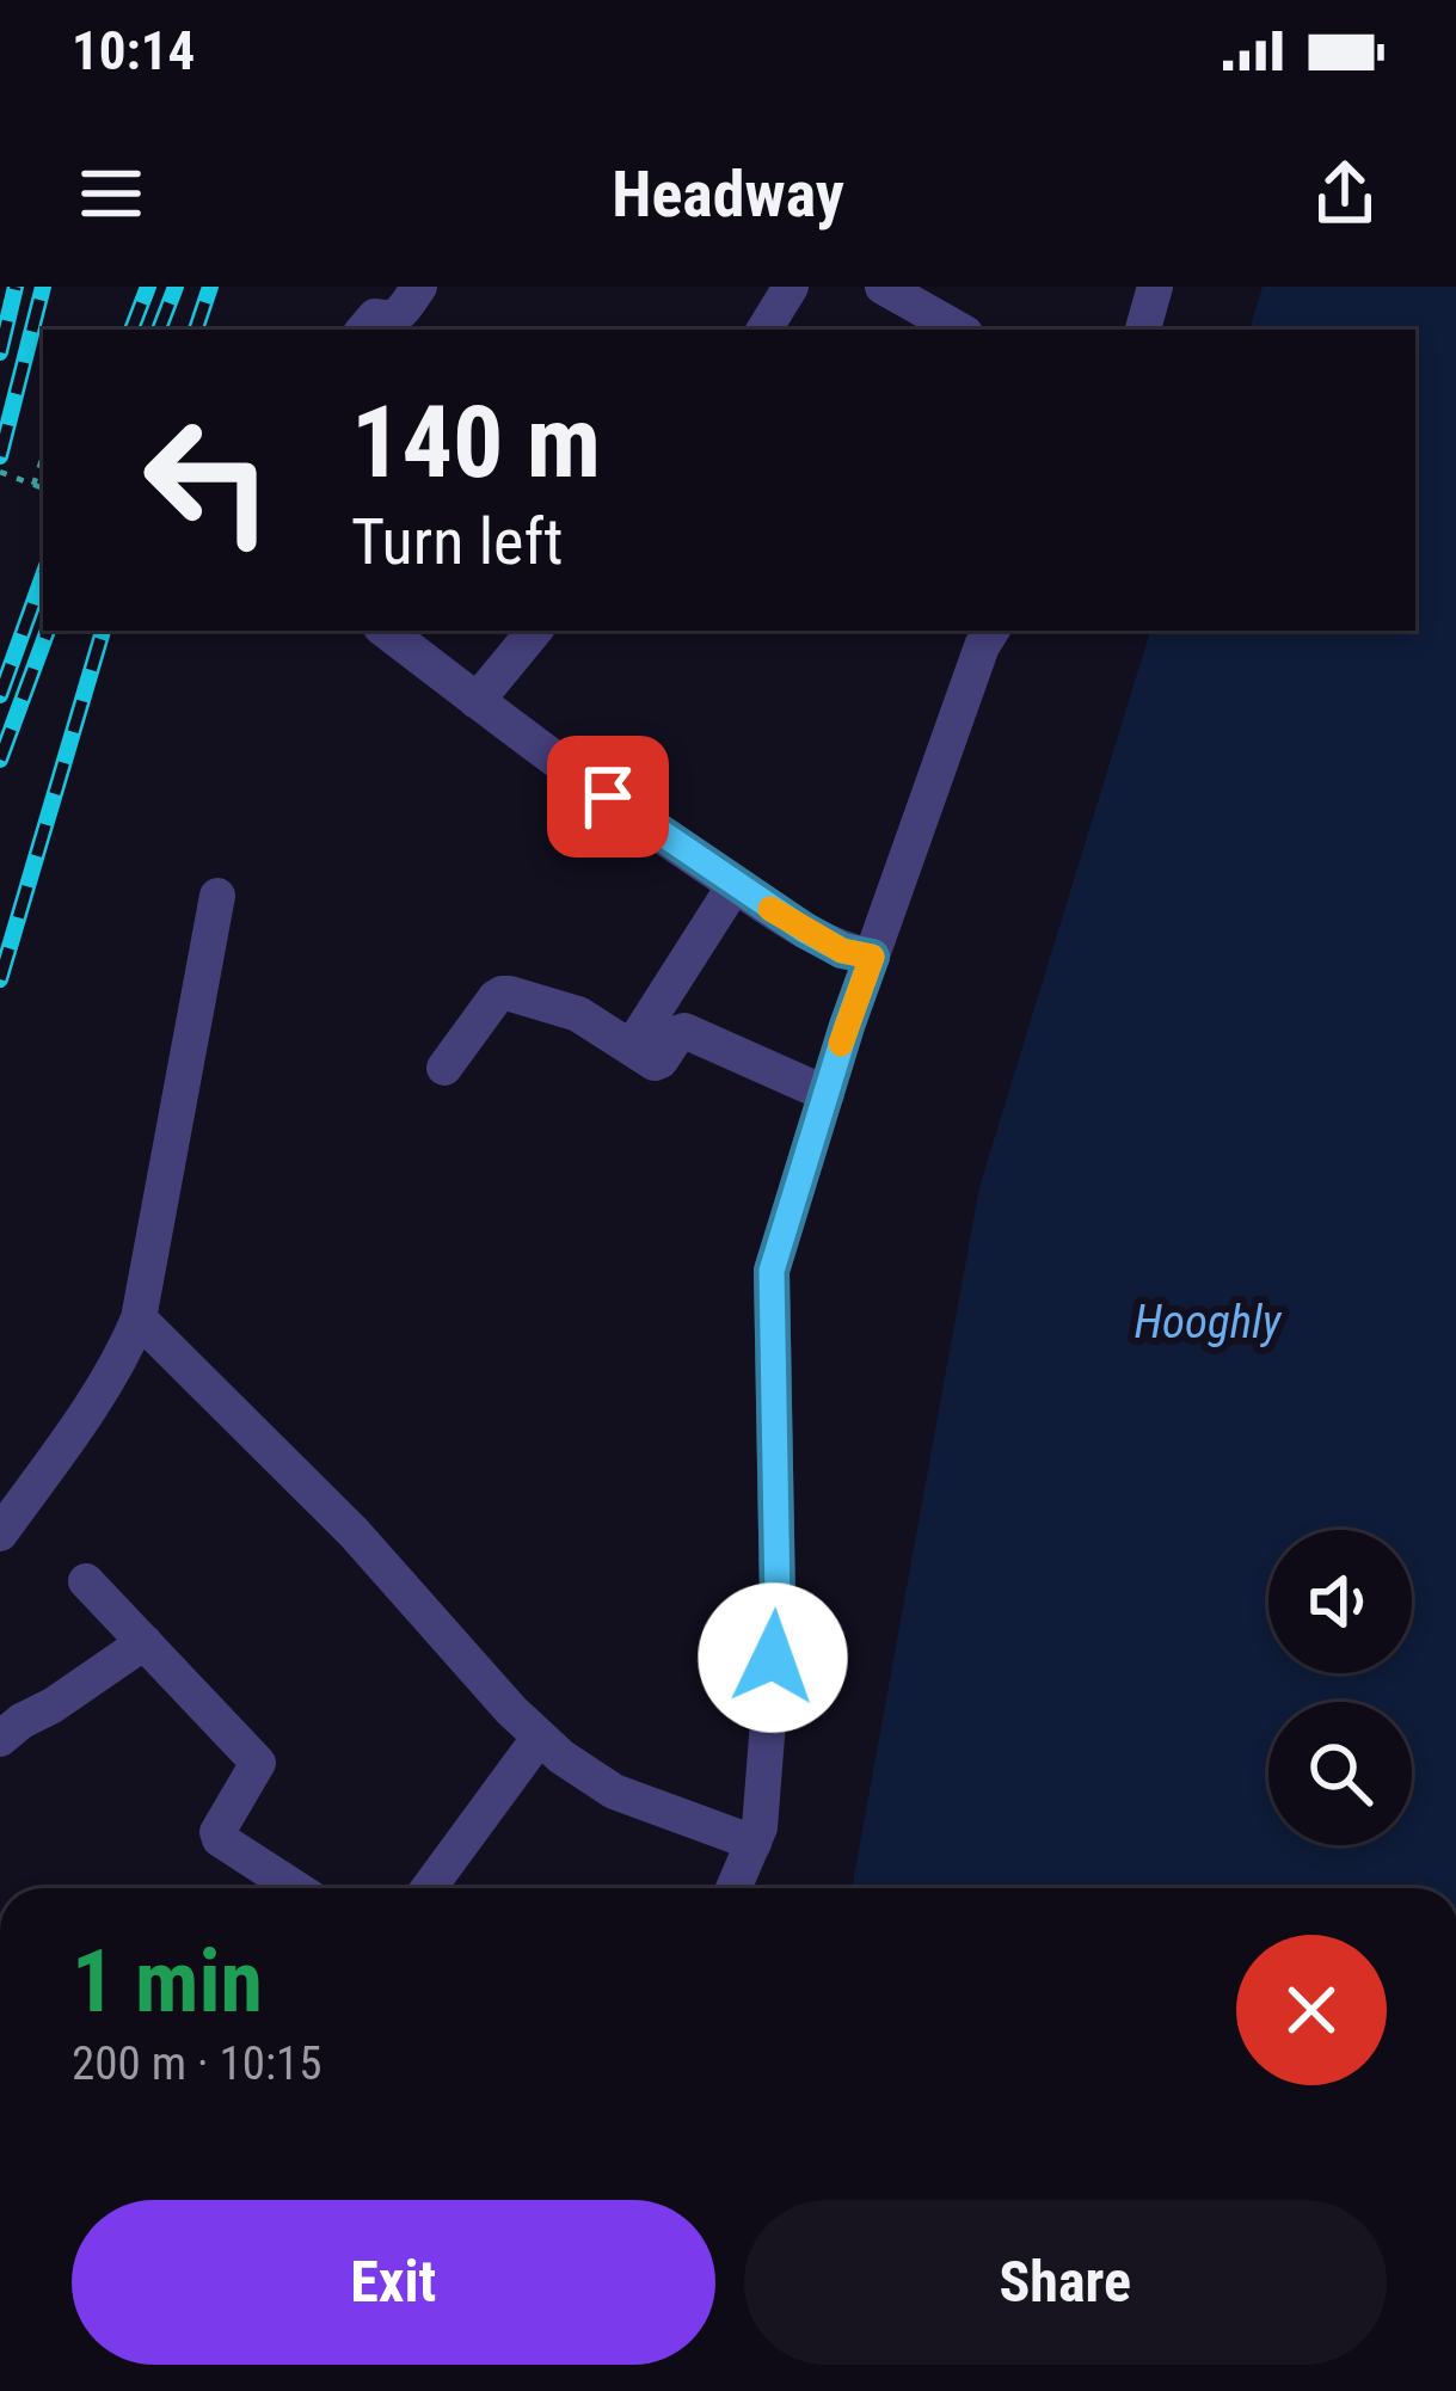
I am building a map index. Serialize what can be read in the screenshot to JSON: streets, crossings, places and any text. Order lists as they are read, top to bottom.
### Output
{
  "water": ["Hooghly"],
  "page": {
    "status": "10:14",
    "header": "Headway",
    "turn": ["140 m", "Turn left"],
    "heading": ["1 min", "200 m · 10:15"],
    "buttons": ["Exit", "Share"]
  }
}
